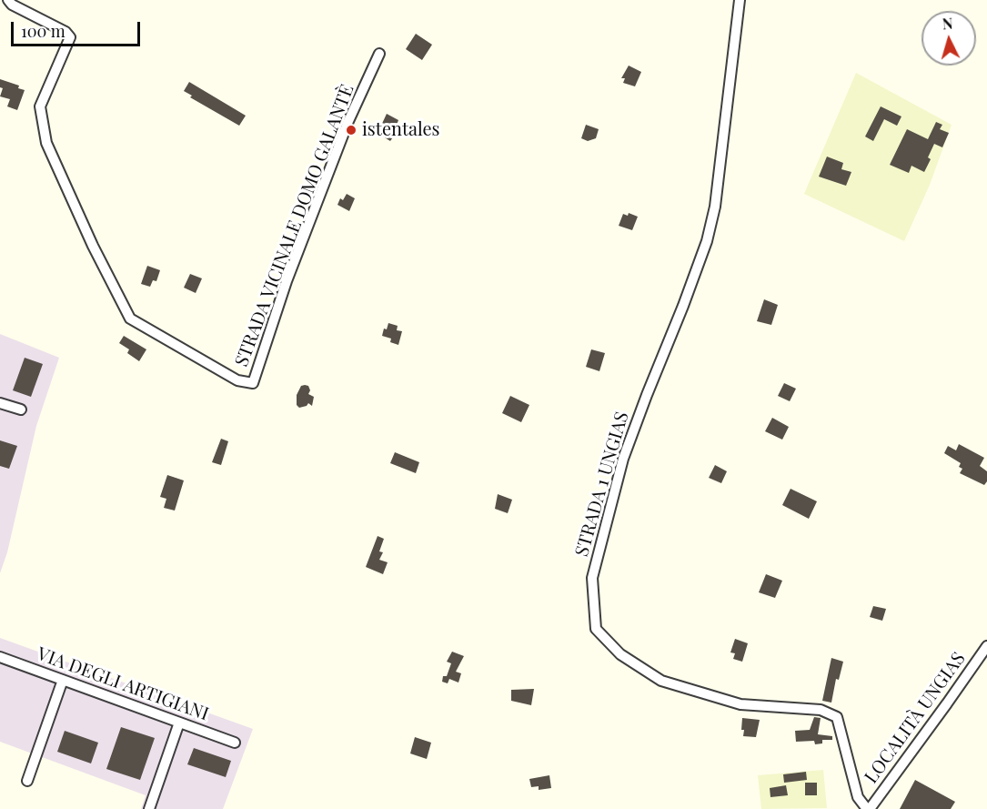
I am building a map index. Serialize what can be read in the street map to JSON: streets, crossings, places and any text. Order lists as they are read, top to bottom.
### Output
{
  "streets": {
    "street": [
      "STRADA VICINALE DOMO GALANTÈ",
      "STRADA 1 UNGIAS",
      "VIA DEGLI ARTIGIANI",
      "LOCALITÀ UNGIAS"
    ]
  },
  "crossings": [
    ["STRADA 1 UNGIAS", "LOCALITÀ UNGIAS"]
  ],
  "places": ["istentales"],
  "scale_bar": "100 m",
  "north": "top"
}
